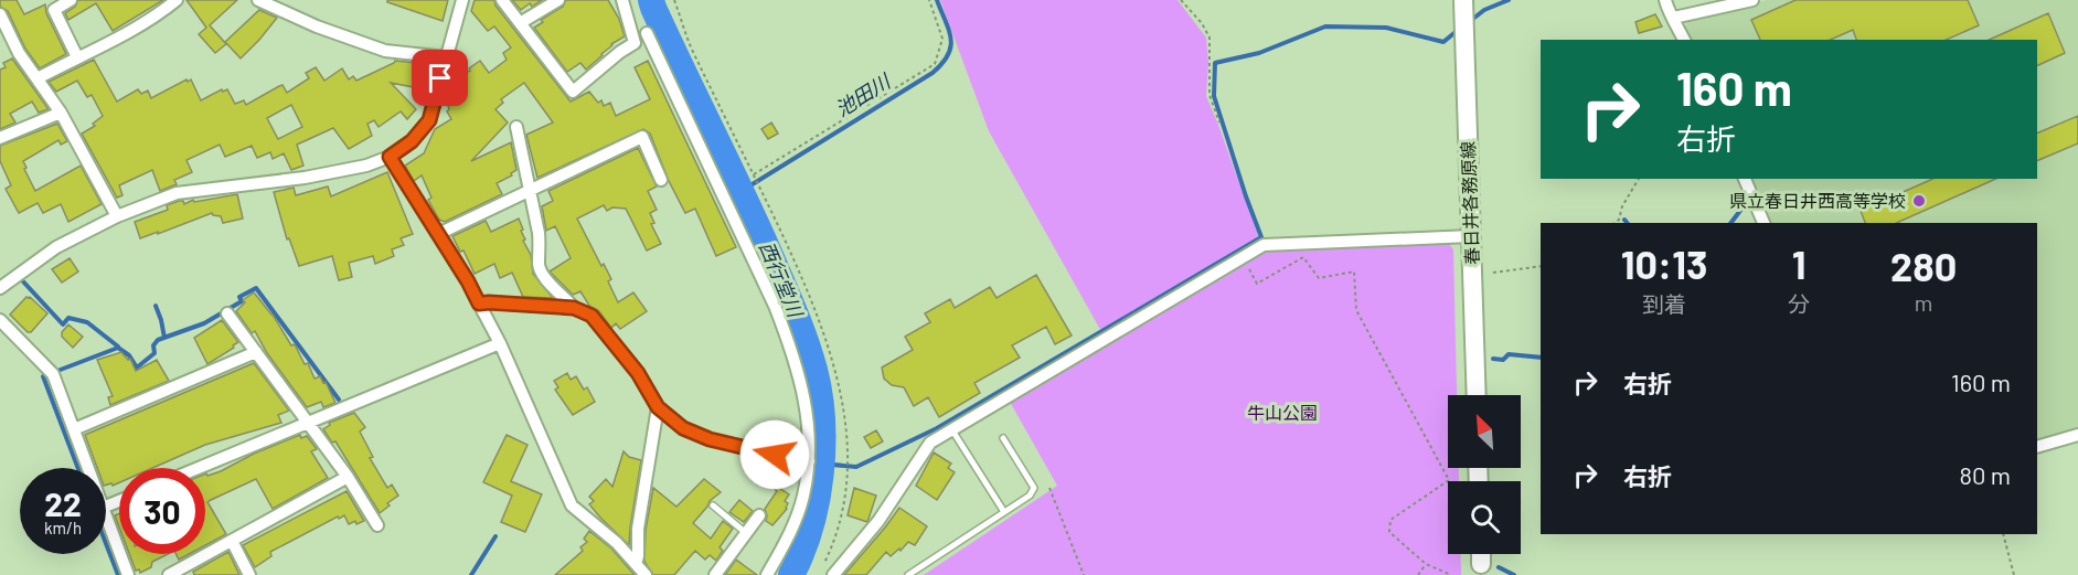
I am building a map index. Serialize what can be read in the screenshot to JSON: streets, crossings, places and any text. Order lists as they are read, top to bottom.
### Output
{
  "streets": {
    "main road": ["春日井各務原線"]
  },
  "water": ["池田川", "西行堂川"],
  "parks": ["牛山公園"],
  "places": ["県立春日井西高等学校"],
  "north": "top left",
  "page": {
    "turn": ["160 m", "右折"],
    "eta": [
      "10:13",
      "到着",
      "1",
      "分",
      "280",
      "m"
    ],
    "list": [
      {
        "name": "右折",
        "value": "160 m"
      },
      {
        "name": "右折",
        "value": "80 m"
      }
    ],
    "speed": "22 km/h",
    "limit": "30"
  }
}
